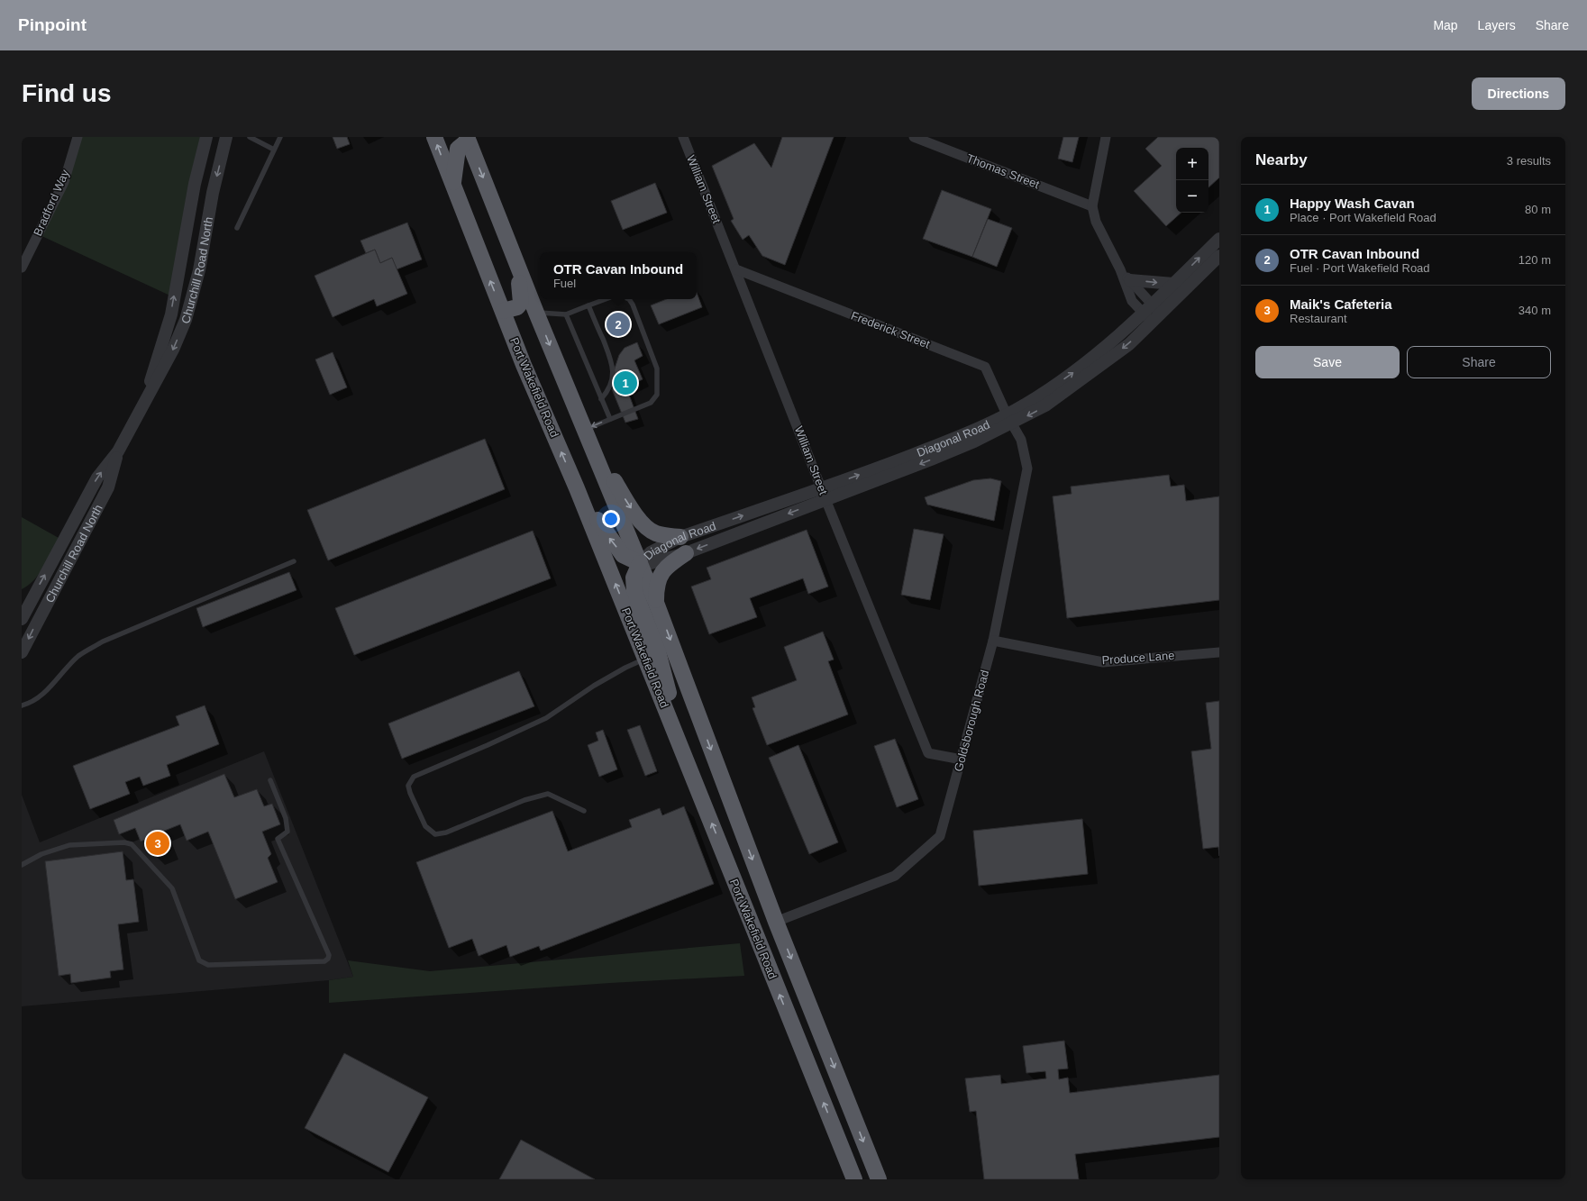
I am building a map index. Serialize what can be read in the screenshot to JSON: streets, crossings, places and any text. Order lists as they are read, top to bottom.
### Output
{
  "streets": {
    "highway": ["Port Wakefield Road"],
    "street": [
      "Thomas Street",
      "William Street",
      "Bradford Way",
      "Churchill Road North",
      "Frederick Street",
      "Diagonal Road",
      "Produce Lane",
      "Goldsborough Road"
    ]
  },
  "crossings": [
    ["William Street", "Frederick Street"],
    ["William Street", "Diagonal Road"],
    ["William Street", "Goldsborough Road"],
    ["Frederick Street", "Diagonal Road"],
    ["Frederick Street", "Goldsborough Road"],
    ["Port Wakefield Road", "Diagonal Road"],
    ["Port Wakefield Road", "Goldsborough Road"],
    ["Diagonal Road", "Goldsborough Road"],
    ["Produce Lane", "Goldsborough Road"]
  ],
  "page": {
    "header": "Pinpoint",
    "nav": ["Map", "Layers", "Share"],
    "buttons": [
      "Directions",
      ["Save", "Share"]
    ],
    "title": "Find us",
    "heading": ["Nearby", "3 results"],
    "map_buttons": ["+", "−"],
    "list": [
      {
        "mark": "1",
        "name": "Happy Wash Cavan",
        "note": "Place · Port Wakefield Road",
        "value": "80 m"
      },
      {
        "mark": "2",
        "name": "OTR Cavan Inbound",
        "note": "Fuel · Port Wakefield Road",
        "value": "120 m"
      },
      {
        "mark": "3",
        "name": "Maik's Cafeteria",
        "note": "Restaurant",
        "value": "340 m"
      }
    ],
    "popup": ["OTR Cavan Inbound", "Fuel"],
    "pins": ["2", "1", "3"]
  }
}
